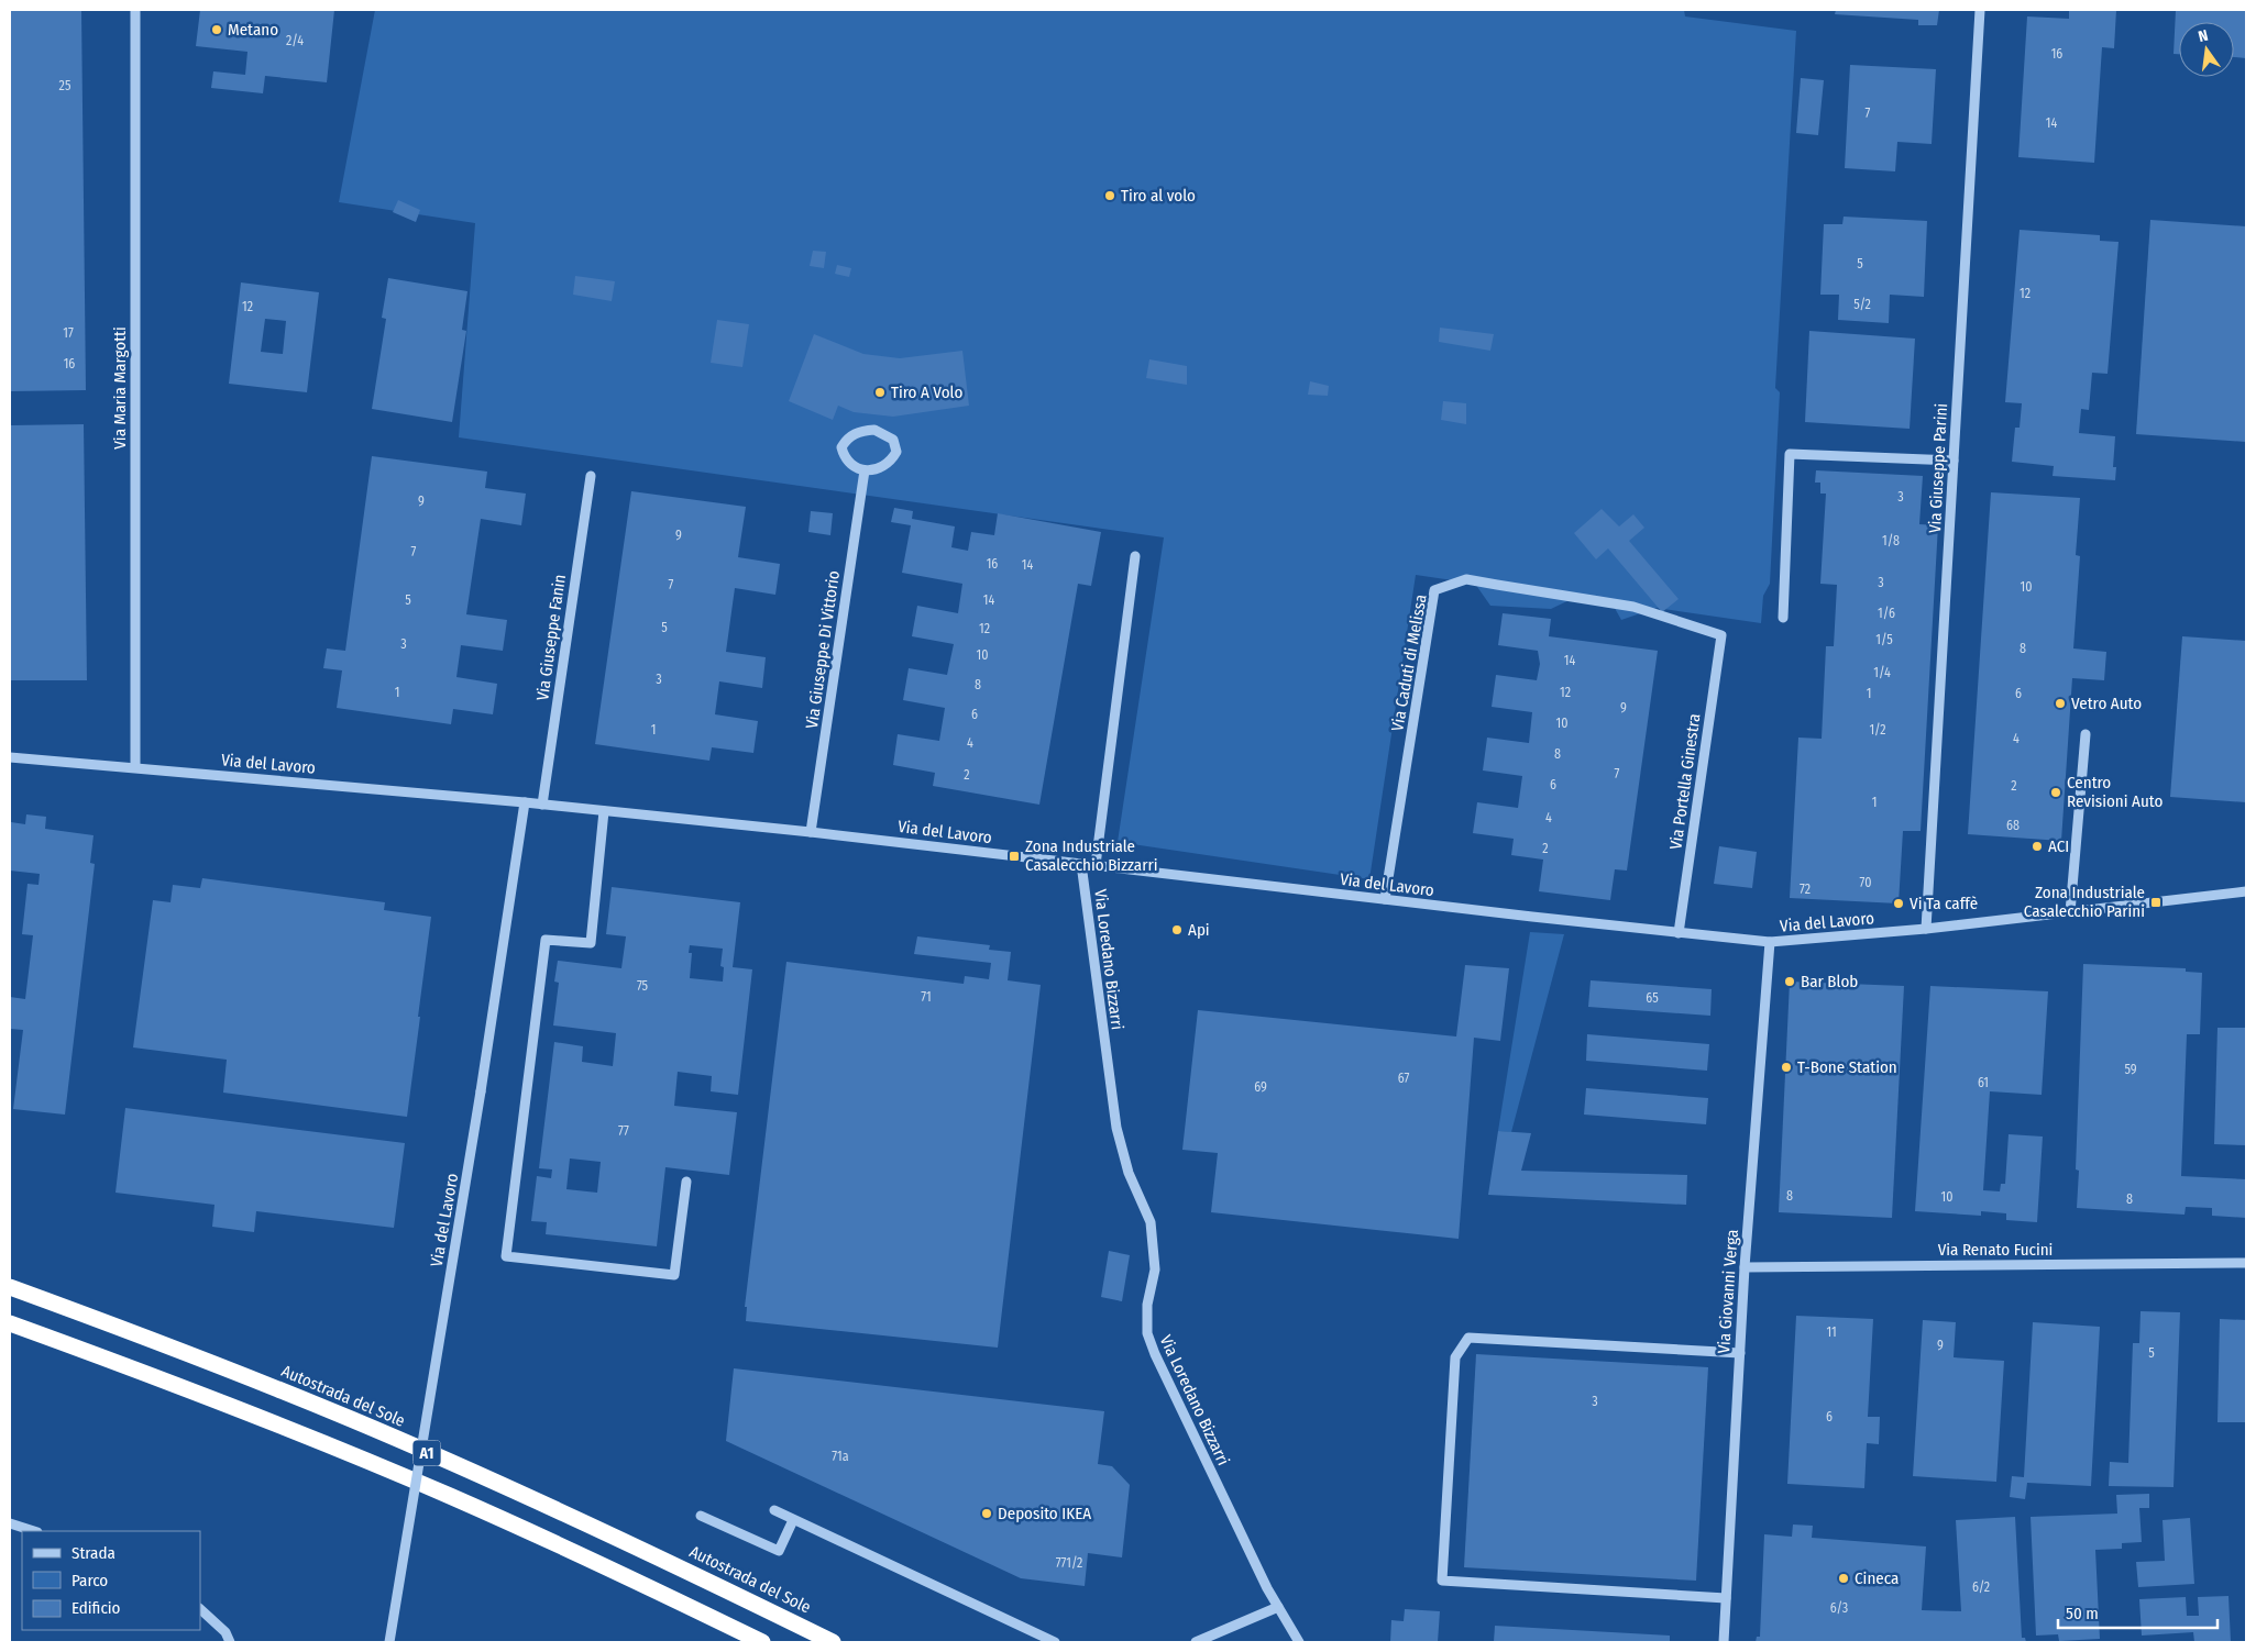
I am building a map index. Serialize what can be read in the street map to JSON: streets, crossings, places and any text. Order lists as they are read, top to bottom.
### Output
{
  "streets": {
    "highway": ["Autostrada del Sole", "A1"],
    "street": [
      "Via Maria Margotti",
      "Via Giuseppe Parini",
      "Via Giuseppe Fanin",
      "Via Giuseppe Di Vittorio",
      "Via Caduti di Melissa",
      "Via del Lavoro",
      "Via Portella Ginestra",
      "Via Loredano Bizzarri",
      "Via Renato Fucini",
      "Via Giovanni Verga"
    ]
  },
  "crossings": [
    ["Via Maria Margotti", "Via del Lavoro"],
    ["Via Giuseppe Parini", "Via del Lavoro"],
    ["Via Giuseppe Fanin", "Via del Lavoro"],
    ["Via Giuseppe Di Vittorio", "Via del Lavoro"],
    ["Via Caduti di Melissa", "Via del Lavoro"],
    ["Via Caduti di Melissa", "Via Portella Ginestra"],
    ["Via del Lavoro", "Via Portella Ginestra"],
    ["Via del Lavoro", "Via Loredano Bizzarri"],
    ["Via del Lavoro", "Via Giovanni Verga"],
    ["Via Renato Fucini", "Via Giovanni Verga"]
  ],
  "places": {
    "other": [
      "Metano",
      "Tiro al volo",
      "Tiro A Volo",
      "Vetro Auto",
      "Centro Revisioni Auto",
      "ACI",
      "Vi Ta caffè",
      "Api",
      "Bar Blob",
      "T-Bone Station",
      "Deposito IKEA",
      "Cineca"
    ],
    "transit": ["Zona Industriale Casalecchio Bizzarri", "Zona Industriale Casalecchio Parini"]
  },
  "house_numbers": [
    "2/4",
    "16",
    "25",
    "7",
    "14",
    "5",
    "12",
    "5/2",
    "12",
    "17",
    "16",
    "3",
    "9",
    "9",
    "1/8",
    "7",
    "16",
    "14",
    "3",
    "7",
    "10",
    "5",
    "14",
    "1/6",
    "5",
    "12",
    "1/5",
    "3",
    "8",
    "10",
    "14",
    "1/4",
    "3",
    "8",
    "1",
    "12",
    "1",
    "6",
    "9",
    "6",
    "10",
    "1",
    "1/2",
    "4",
    "4",
    "8",
    "7",
    "2",
    "6",
    "2",
    "1",
    "4",
    "68",
    "2",
    "70",
    "72",
    "75",
    "71",
    "65",
    "59",
    "67",
    "61",
    "69",
    "77",
    "8",
    "10",
    "8",
    "11",
    "9",
    "5",
    "3",
    "6",
    "71a",
    "771/2",
    "6/2",
    "6/3"
  ],
  "legend": ["Strada", "Parco", "Edificio"],
  "scale_bar": "50 m",
  "north": "top"
}
